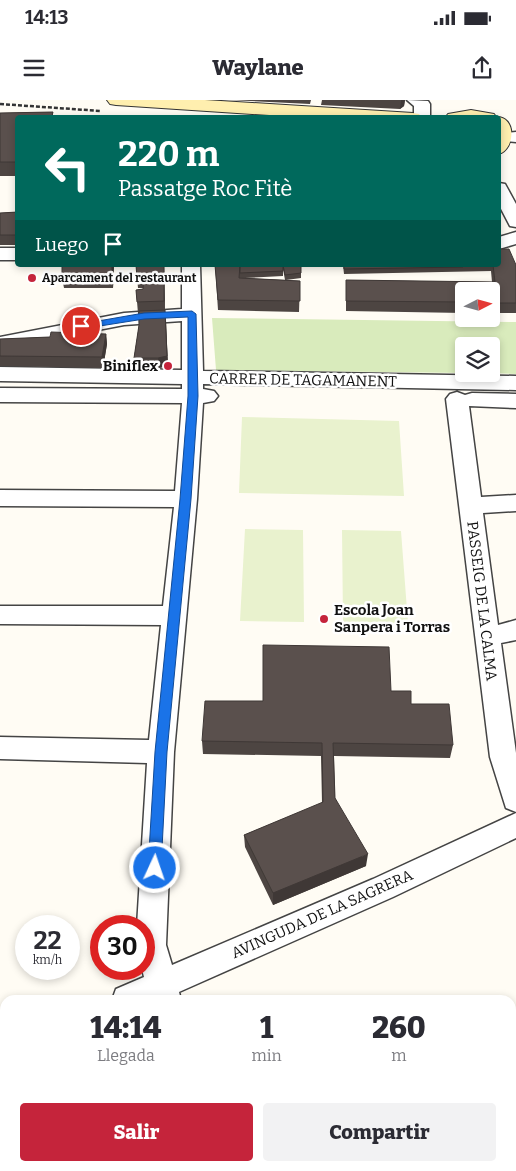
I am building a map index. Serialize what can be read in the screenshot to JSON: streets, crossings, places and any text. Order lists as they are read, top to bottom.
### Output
{
  "streets": {
    "street": ["CARRER DE TAGAMANENT", "PASSEIG DE LA CALMA", "AVINGUDA DE LA SAGRERA"]
  },
  "crossings": [
    ["CARRER DE TAGAMANENT", "PASSEIG DE LA CALMA"]
  ],
  "places": ["Aparcament del restaurant", "Biniflex", "Escola Joan Sanpera i Torras"],
  "north": "right",
  "page": {
    "status": "14:13",
    "header": "Waylane",
    "turn": ["220 m", "Passatge Roc Fitè"],
    "then": "Luego",
    "speed": "22 km/h",
    "limit": "30",
    "eta": [
      "14:14",
      "Llegada",
      "1",
      "min",
      "260",
      "m"
    ],
    "buttons": ["Salir", "Compartir"]
  }
}
